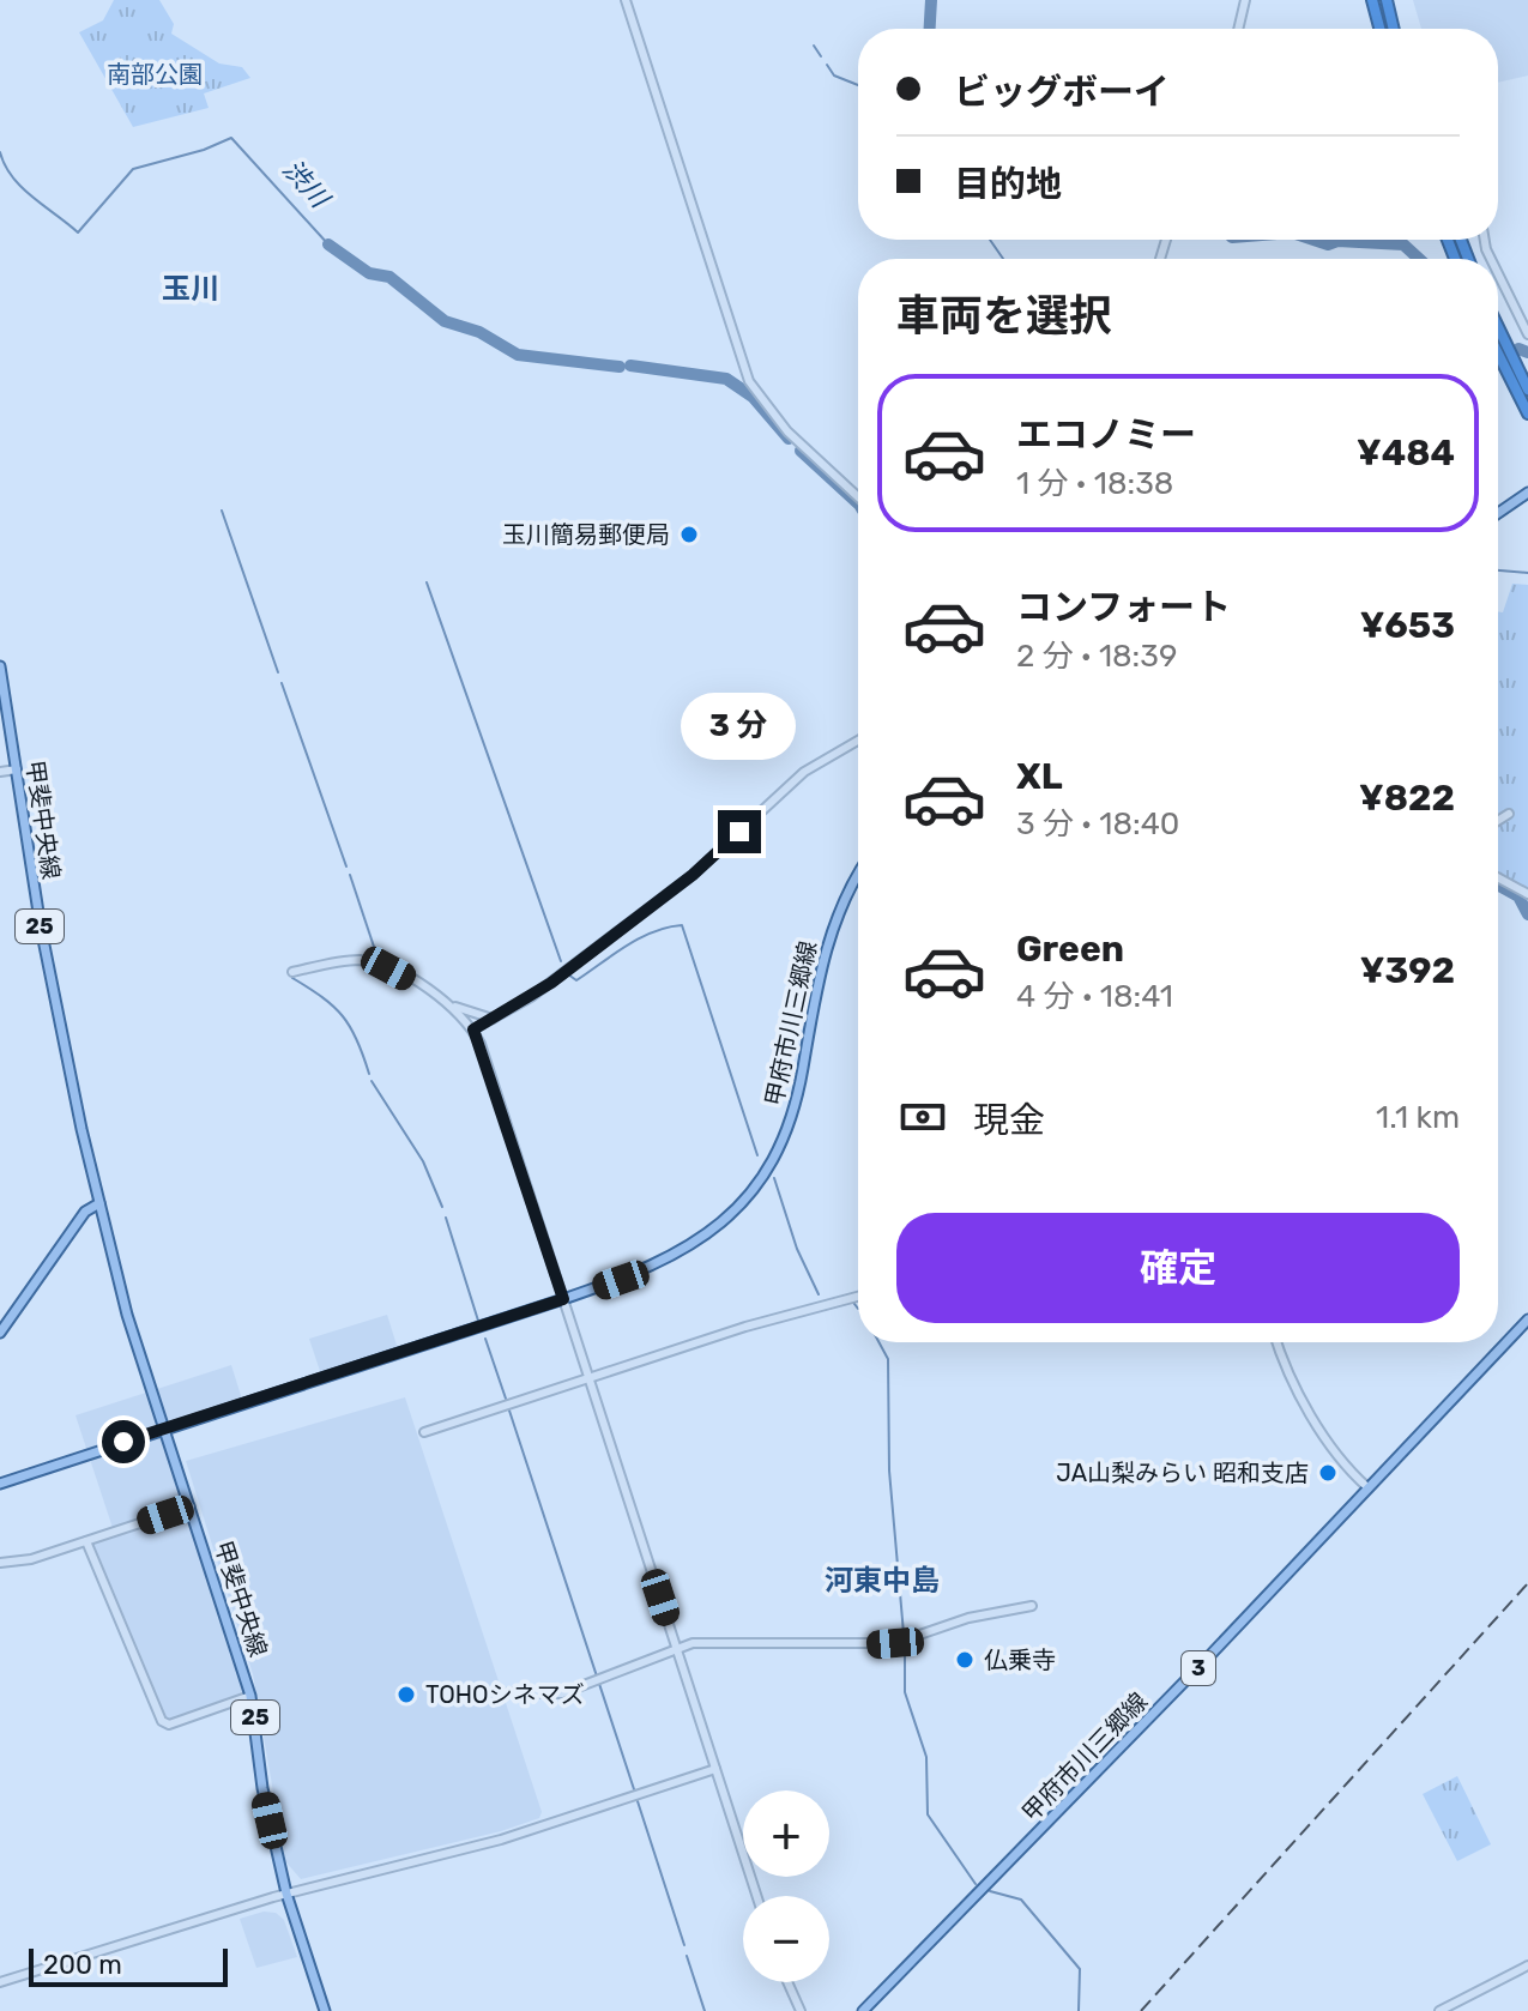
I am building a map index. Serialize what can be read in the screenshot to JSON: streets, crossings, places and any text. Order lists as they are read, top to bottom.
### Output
{
  "streets": {
    "main road": [
      "甲斐中央線",
      "25",
      "甲府市川三郷線",
      "3"
    ]
  },
  "crossings": [
    ["甲斐中央線", "甲府市川三郷線"]
  ],
  "districts": ["玉川", "河東中島"],
  "water": ["渋川"],
  "parks": ["南部公園"],
  "places": [
    "玉川簡易郵便局",
    "JA山梨みらい 昭和支店",
    "仏乗寺",
    "TOHOシネマズ"
  ],
  "scale_bar": "200 m",
  "page": {
    "banner": ["ビッグボーイ", "目的地"],
    "heading": "車両を選択",
    "list": [
      {
        "name": "エコノミー",
        "note": "1 分 · 18:38",
        "value": "¥484"
      },
      {
        "name": "コンフォート",
        "note": "2 分 · 18:39",
        "value": "¥653"
      },
      {
        "name": "XL",
        "note": "3 分 · 18:40",
        "value": "¥822"
      },
      {
        "name": "Green",
        "note": "4 分 · 18:41",
        "value": "¥392"
      }
    ],
    "bubble": "3 分",
    "pay": ["現金", "1.1 km"],
    "buttons": "確定",
    "map_buttons": ["+", "−"],
    "scale": "200 m"
  }
}
